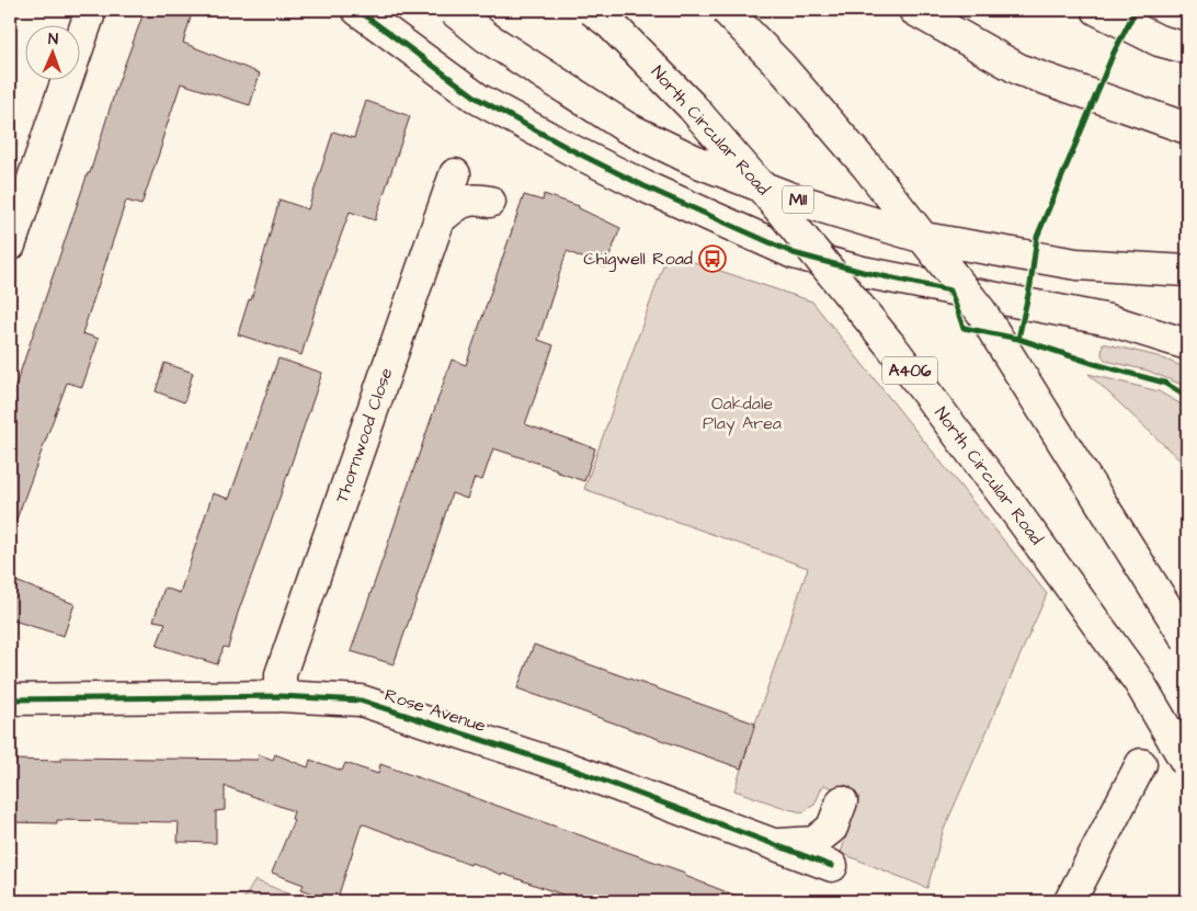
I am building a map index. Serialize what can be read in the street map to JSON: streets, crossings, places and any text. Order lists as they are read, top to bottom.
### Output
{
  "streets": {
    "main road": [
      "North Circular Road",
      "M11",
      "A406",
      "Thornwood Close",
      "Rose Avenue"
    ]
  },
  "crossings": [
    ["Thornwood Close", "Rose Avenue"]
  ],
  "parks": ["Oakdale Play Area"],
  "places": {
    "bus stop": ["Chigwell Road"]
  },
  "north": "top"
}
